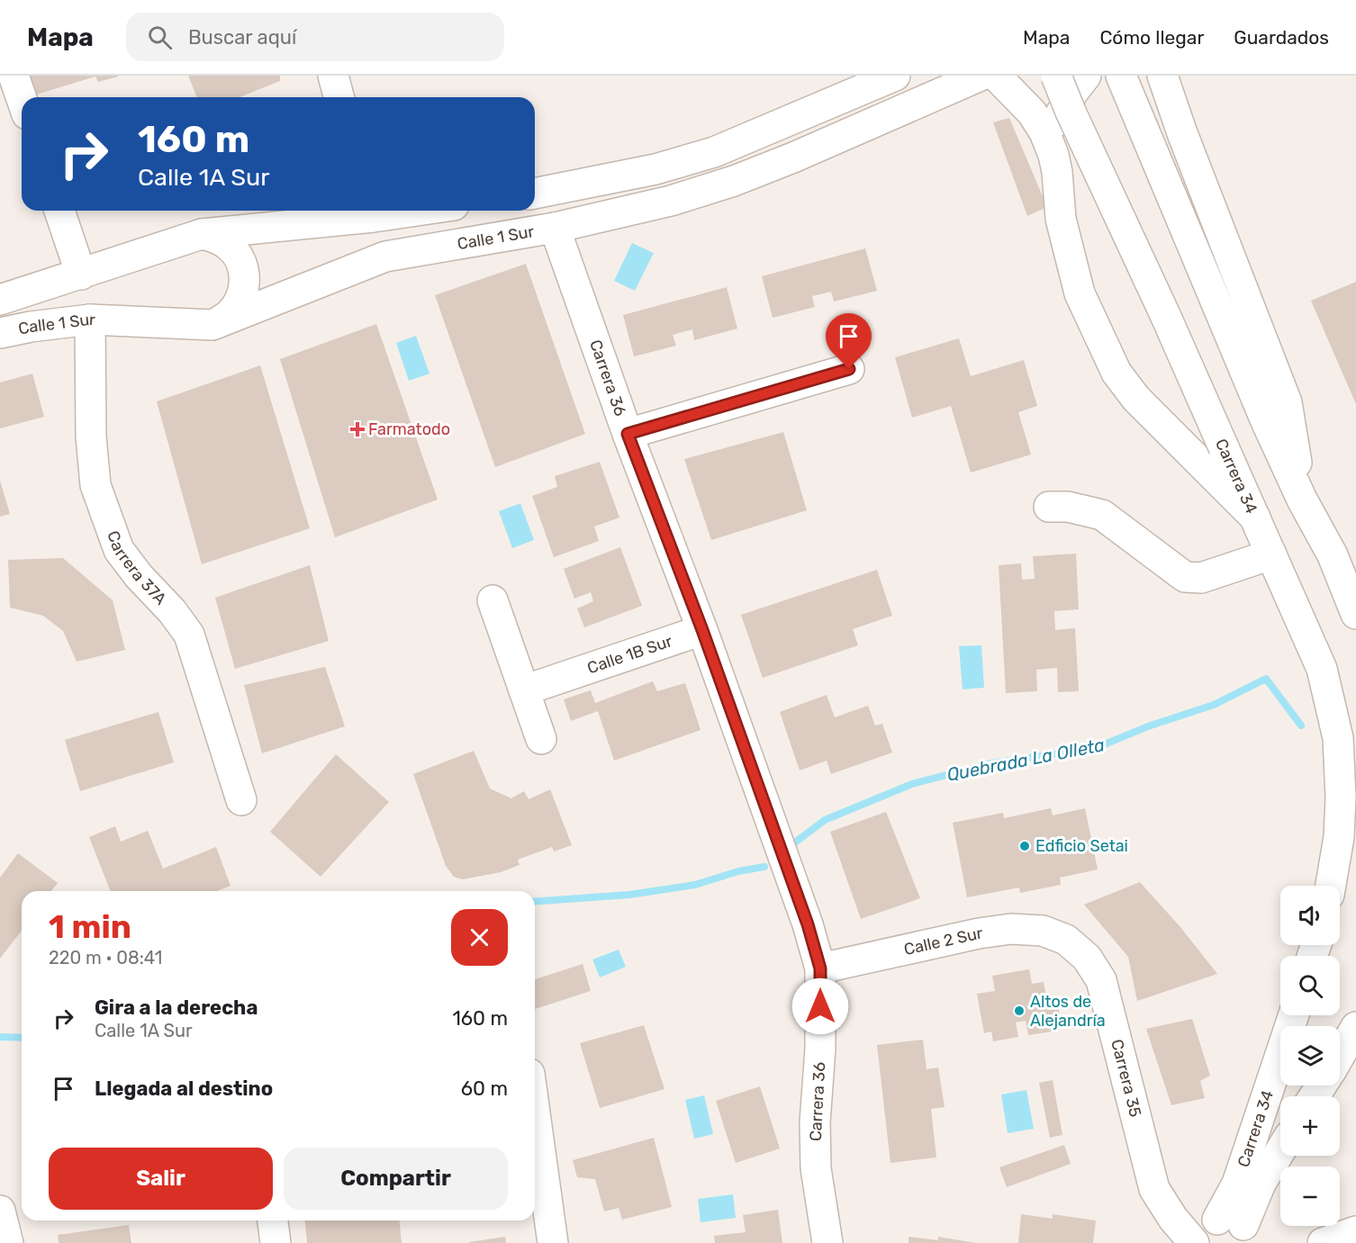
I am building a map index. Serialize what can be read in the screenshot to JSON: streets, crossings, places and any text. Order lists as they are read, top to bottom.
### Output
{
  "streets": {
    "street": [
      "Calle 1 Sur",
      "Carrera 36",
      "Carrera 34",
      "Carrera 37A",
      "Calle 1B Sur",
      "Calle 2 Sur",
      "Carrera 35"
    ]
  },
  "crossings": [
    ["Calle 1 Sur", "Carrera 36"],
    ["Calle 1 Sur", "Carrera 37A"],
    ["Carrera 36", "Calle 1B Sur"],
    ["Carrera 36", "Calle 2 Sur"],
    ["Carrera 34", "Carrera 35"],
    ["Calle 2 Sur", "Carrera 35"]
  ],
  "water": ["Quebrada La Olleta"],
  "places": {
    "health": ["Farmatodo"],
    "other": ["Edficio Setai", "Altos de Alejandría"]
  },
  "page": {
    "header": "Mapa",
    "search": "Buscar aquí",
    "nav": ["Mapa", "Cómo llegar", "Guardados"],
    "turn": ["160 m", "Calle 1A Sur"],
    "map_buttons": ["+", "−"],
    "heading": ["1 min", "220 m · 08:41"],
    "list": [
      {
        "name": "Gira a la derecha",
        "note": "Calle 1A Sur",
        "value": "160 m"
      },
      {
        "name": "Llegada al destino",
        "value": "60 m"
      }
    ],
    "buttons": ["Salir", "Compartir"]
  }
}
